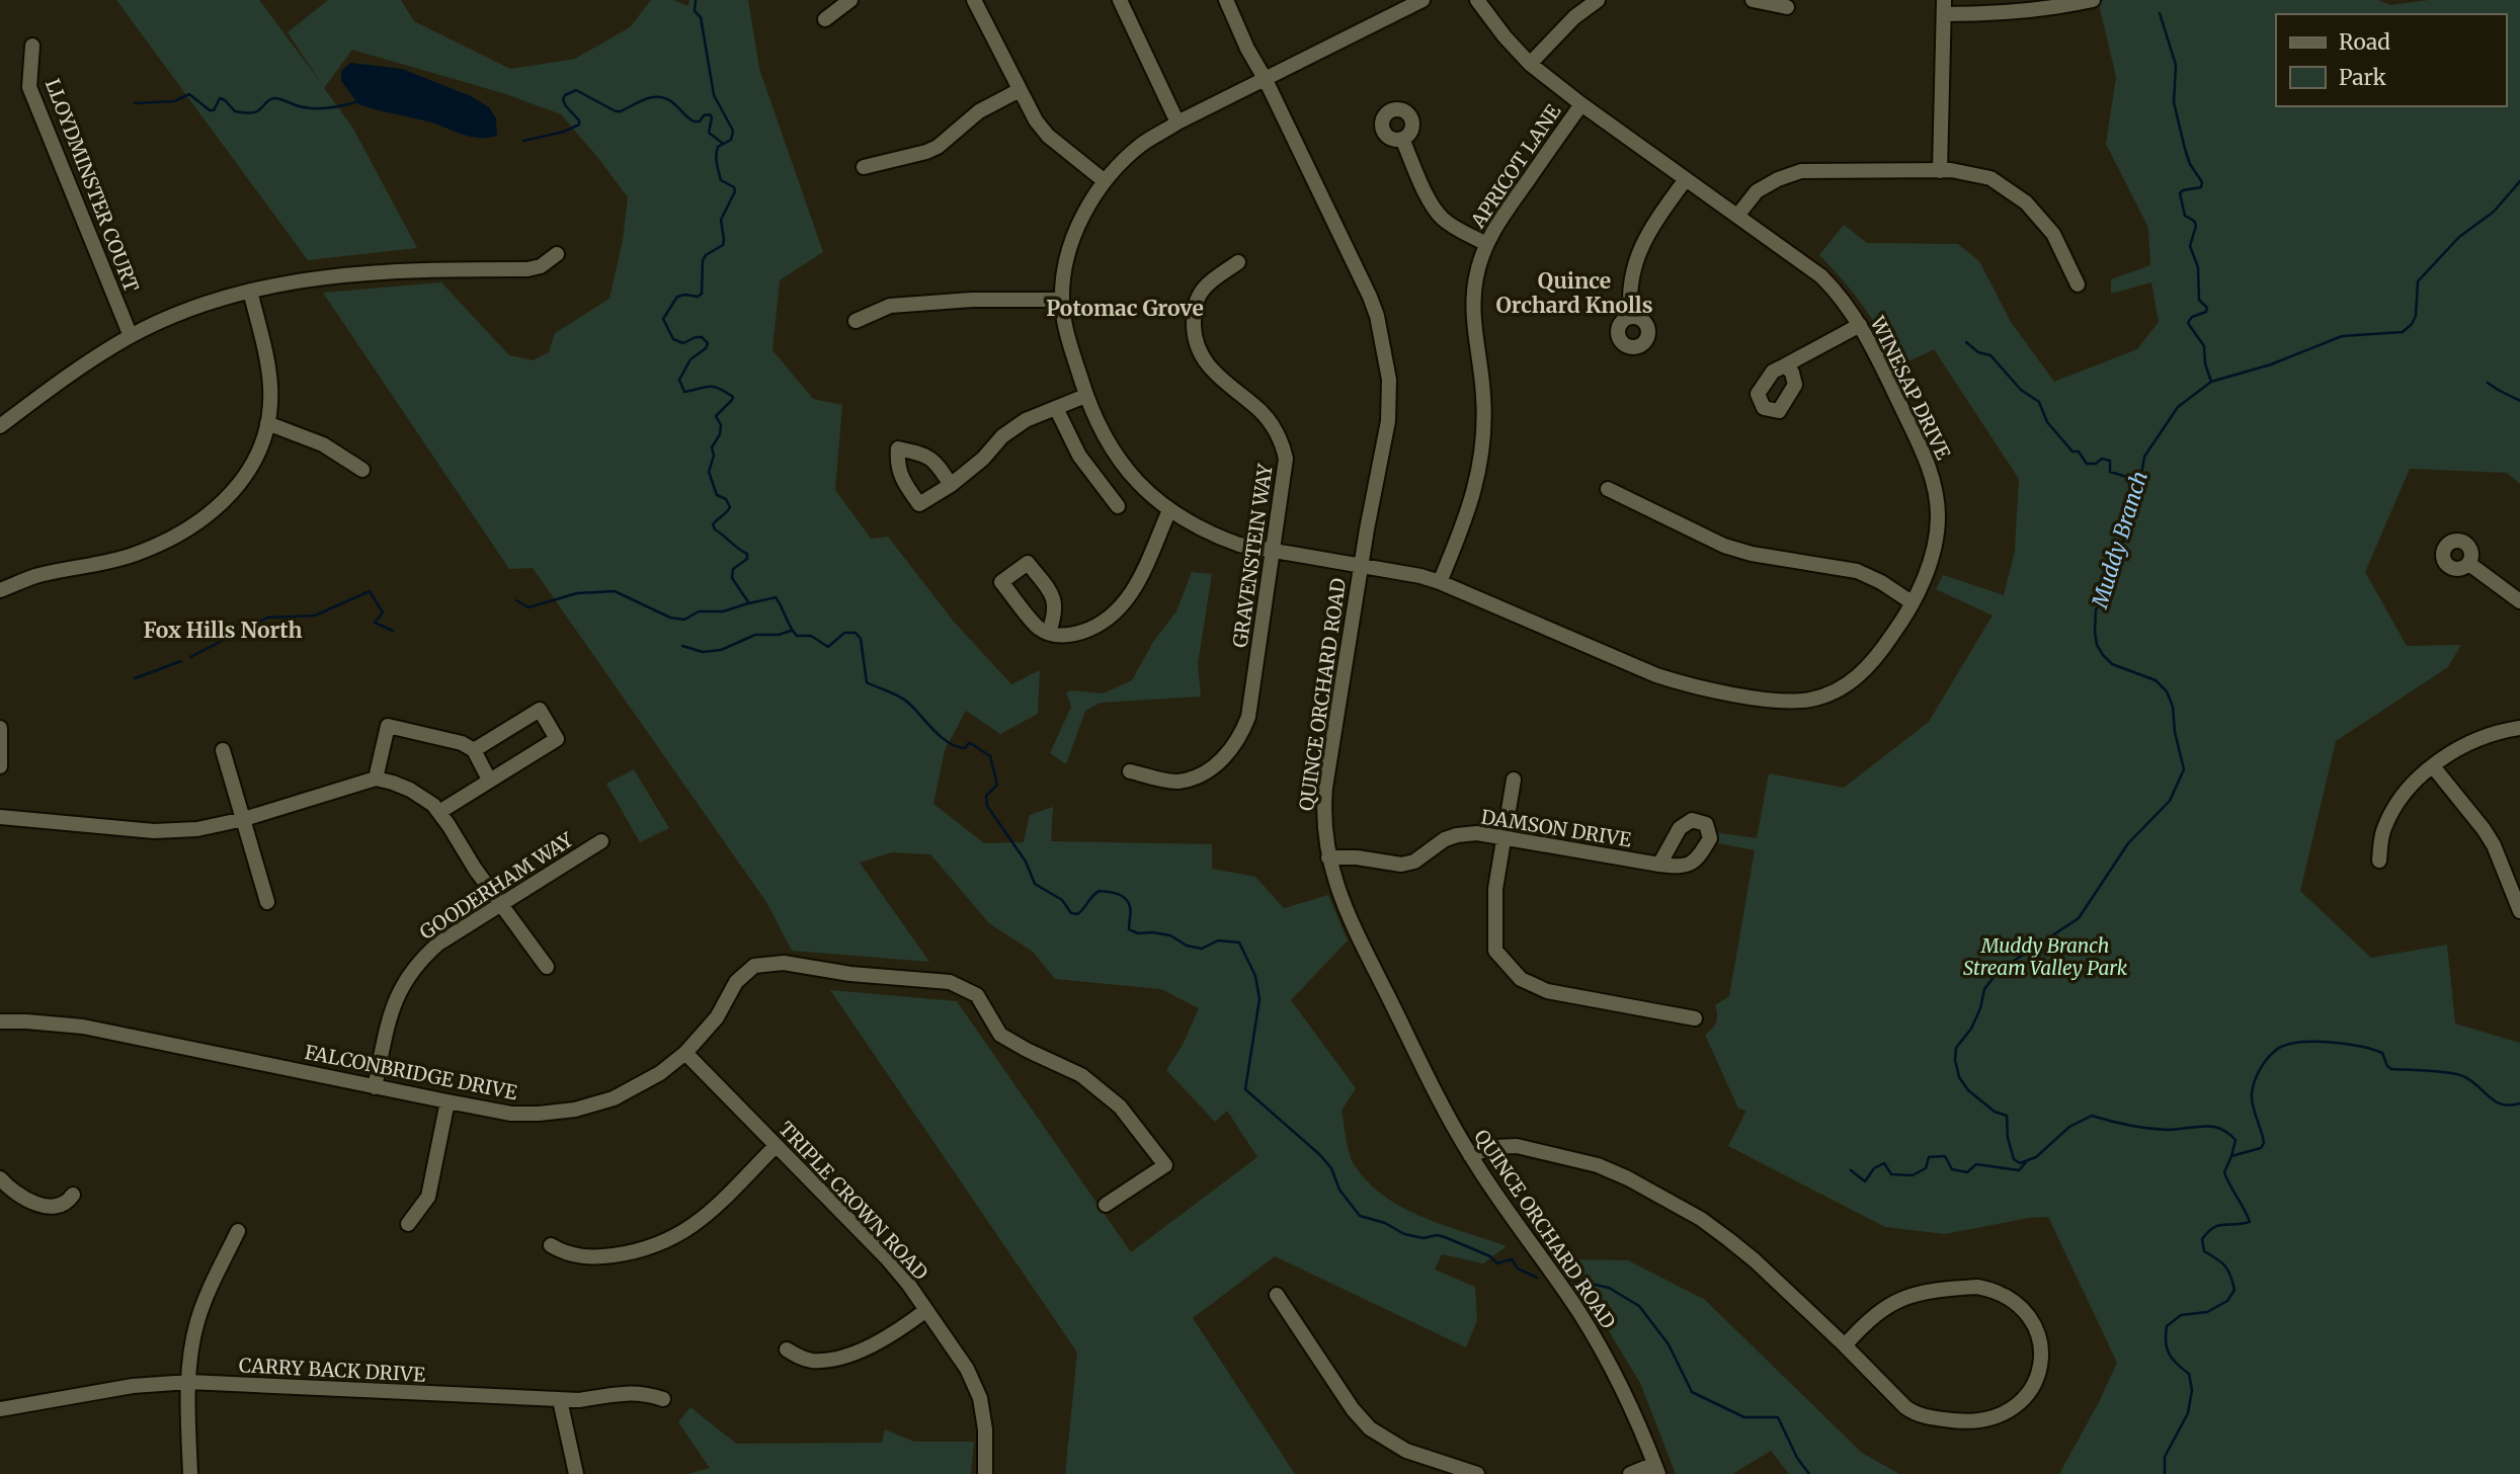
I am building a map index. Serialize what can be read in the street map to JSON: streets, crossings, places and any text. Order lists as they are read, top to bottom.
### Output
{
  "streets": {
    "street": [
      "APRICOT LANE",
      "LLOYDMINSTER COURT",
      "WINESAP DRIVE",
      "GRAVENSTEIN WAY",
      "QUINCE ORCHARD ROAD",
      "DAMSON DRIVE",
      "GOODERHAM WAY",
      "FALCONBRIDGE DRIVE",
      "TRIPLE CROWN ROAD",
      "CARRY BACK DRIVE"
    ]
  },
  "crossings": [
    ["APRICOT LANE", "WINESAP DRIVE"],
    ["WINESAP DRIVE", "GRAVENSTEIN WAY"],
    ["WINESAP DRIVE", "QUINCE ORCHARD ROAD"],
    ["QUINCE ORCHARD ROAD", "DAMSON DRIVE"],
    ["GOODERHAM WAY", "FALCONBRIDGE DRIVE"],
    ["FALCONBRIDGE DRIVE", "TRIPLE CROWN ROAD"]
  ],
  "districts": ["Quince Orchard Knolls", "Potomac Grove", "Fox Hills North"],
  "water": ["Muddy Branch"],
  "parks": ["Muddy Branch Stream Valley Park"],
  "legend": ["Road", "Park"]
}
